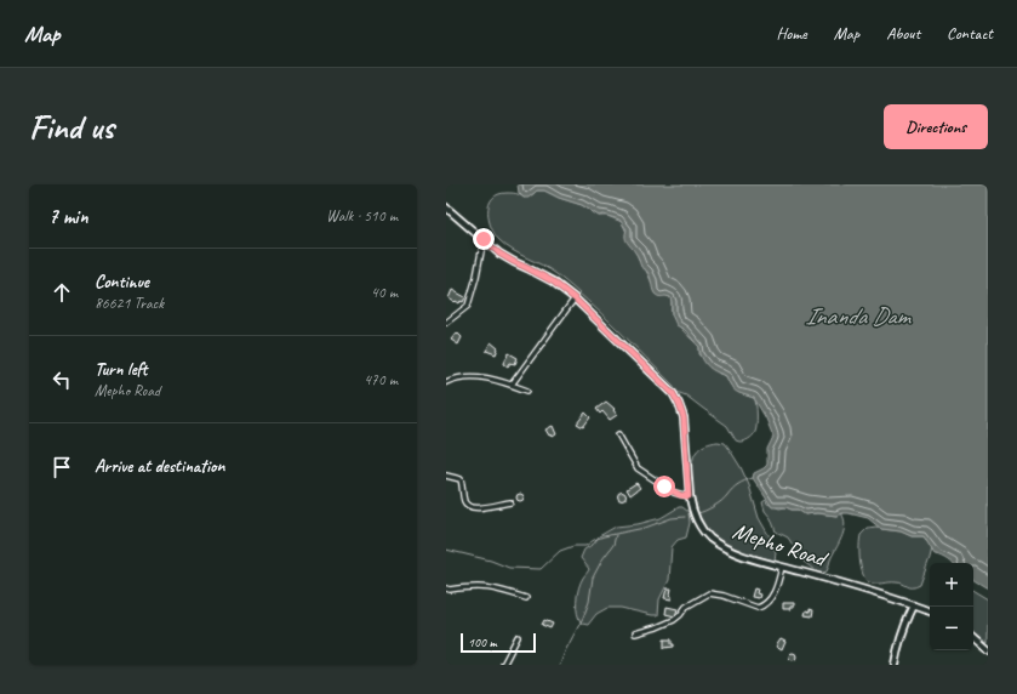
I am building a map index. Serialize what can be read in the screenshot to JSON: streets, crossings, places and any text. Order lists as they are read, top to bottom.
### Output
{
  "streets": {
    "street": ["Mepho Road"]
  },
  "water": ["Inanda Dam"],
  "scale_bar": "100 m",
  "page": {
    "header": "Map",
    "nav": [
      "Home",
      "Map",
      "About",
      "Contact"
    ],
    "buttons": "Directions",
    "title": "Find us",
    "heading": ["7 min", "Walk · 510 m"],
    "list": [
      ["Continue", "86621 Track", "40 m"],
      ["Turn left", "Mepho Road", "470 m"],
      "Arrive at destination"
    ],
    "map_buttons": ["+", "−"],
    "scale": "100 m"
  }
}
